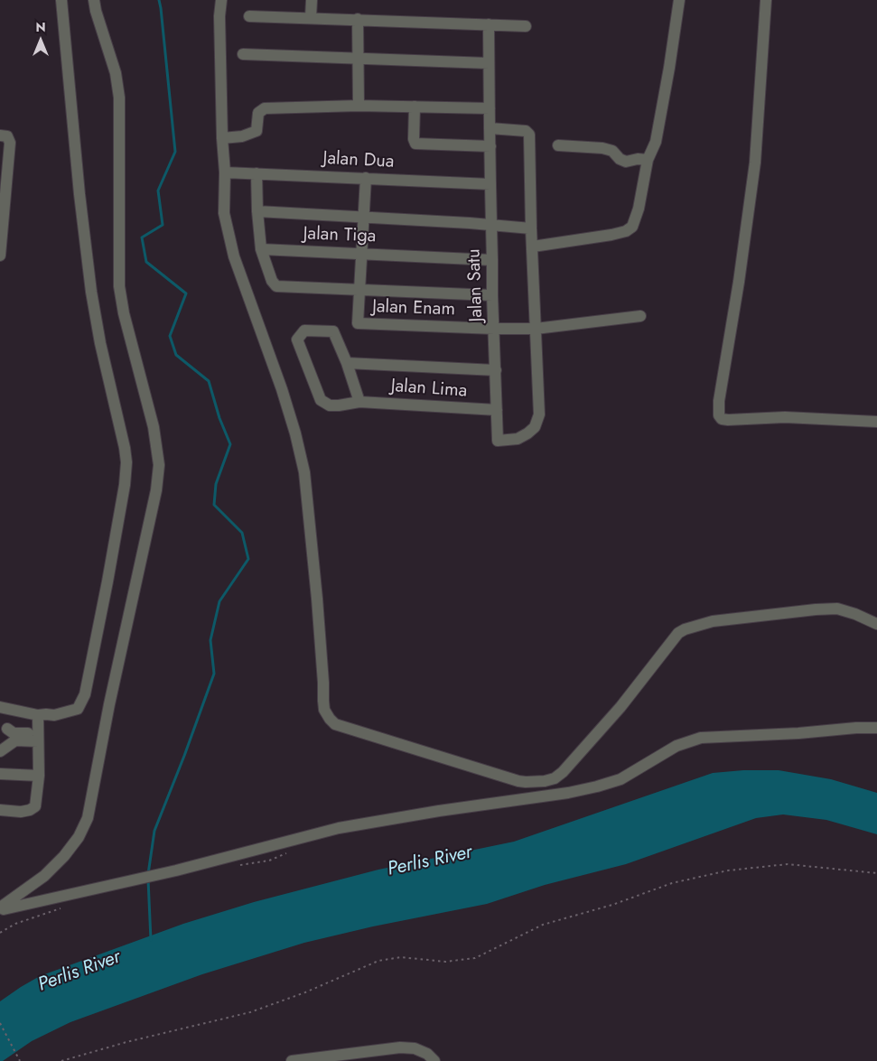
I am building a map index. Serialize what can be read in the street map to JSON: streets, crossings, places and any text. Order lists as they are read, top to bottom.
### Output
{
  "streets": {
    "street": [
      "Jalan Dua",
      "Jalan Tiga",
      "Jalan Satu",
      "Jalan Enam",
      "Jalan Lima"
    ]
  },
  "crossings": [
    ["Jalan Dua", "Jalan Satu"],
    ["Jalan Tiga", "Jalan Satu"],
    ["Jalan Satu", "Jalan Enam"],
    ["Jalan Satu", "Jalan Lima"]
  ],
  "water": ["Perlis River"],
  "north": "top"
}
